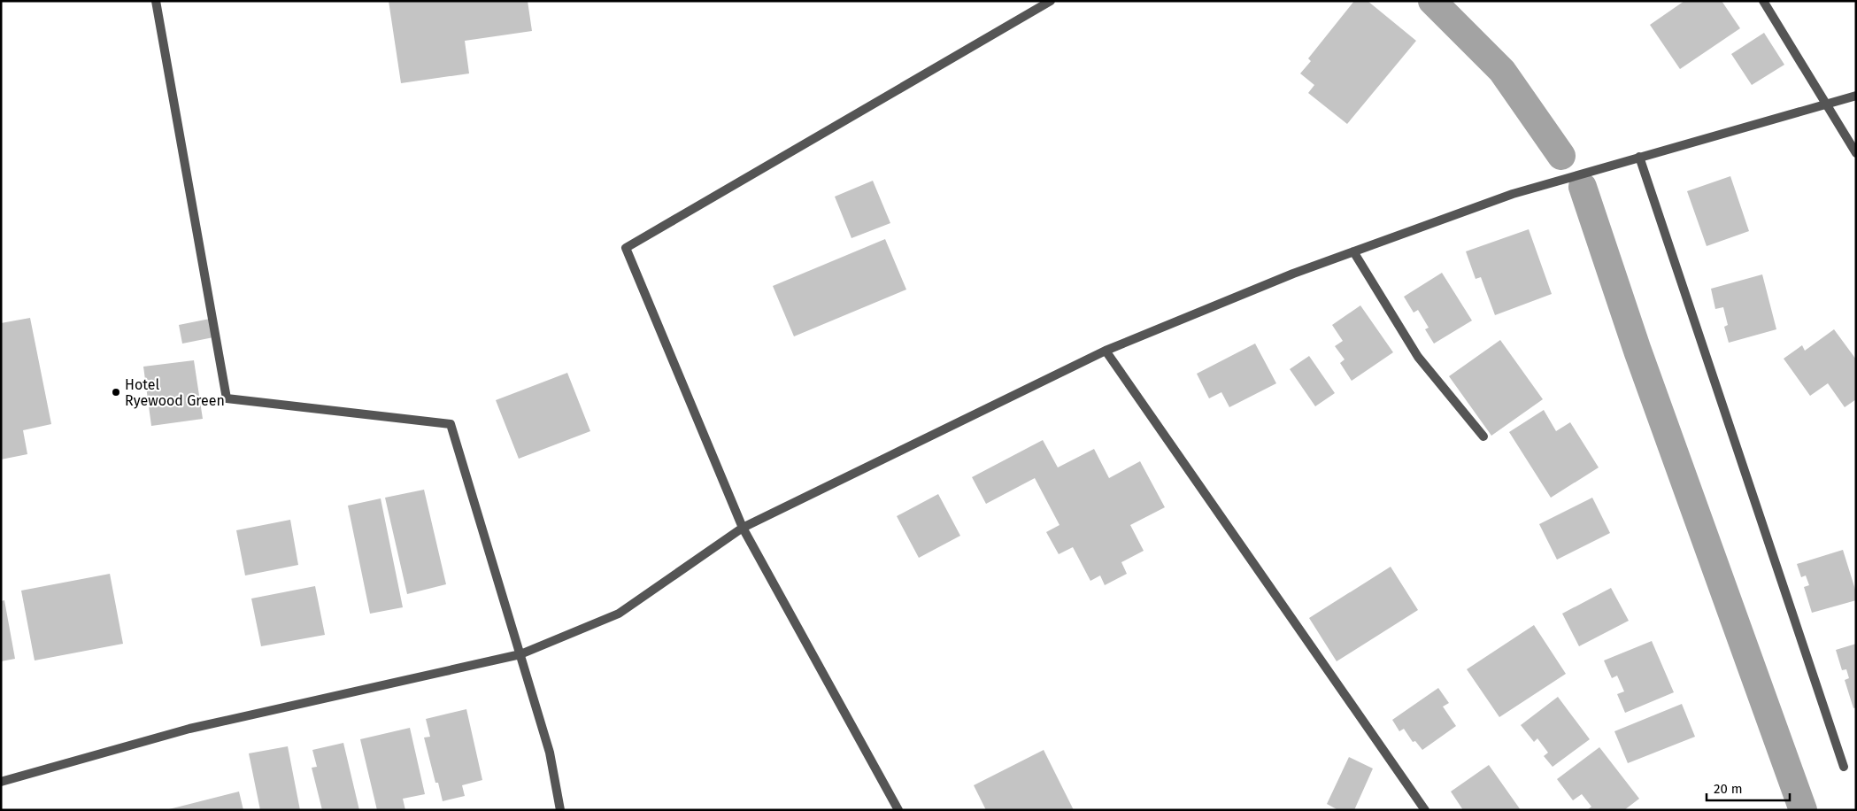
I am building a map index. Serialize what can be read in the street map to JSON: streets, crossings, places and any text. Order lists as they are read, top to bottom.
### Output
{
  "places": ["Hotel Ryewood Green"],
  "scale_bar": "20 m"
}
